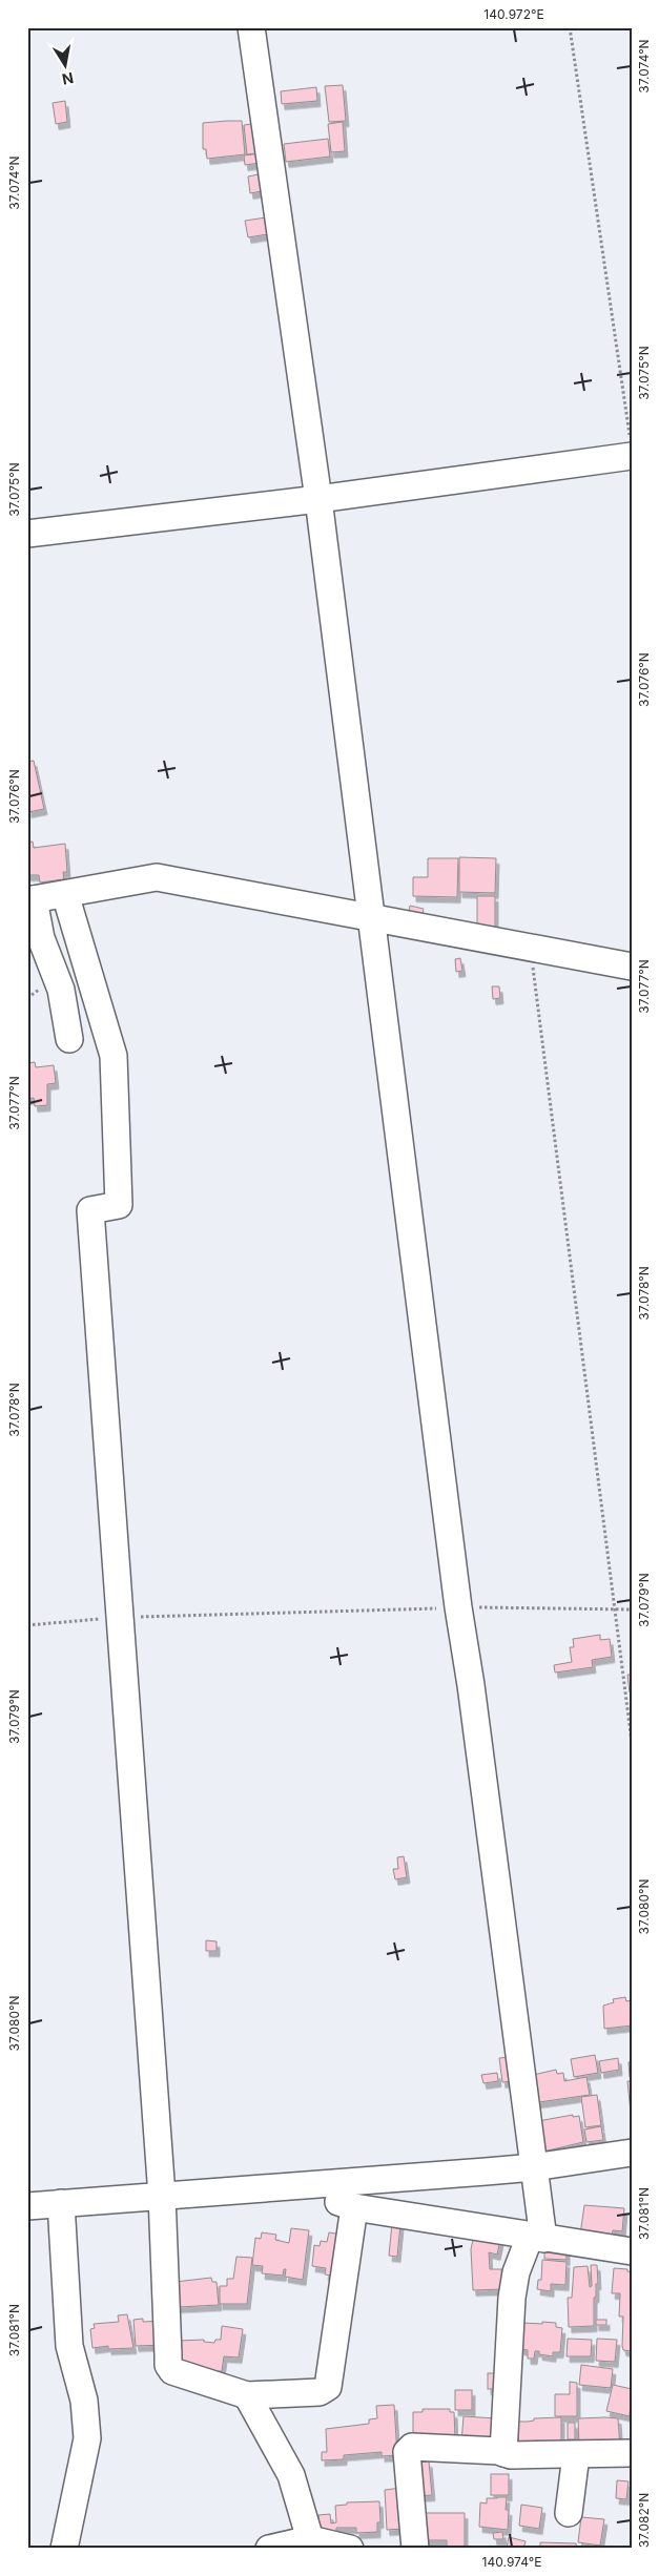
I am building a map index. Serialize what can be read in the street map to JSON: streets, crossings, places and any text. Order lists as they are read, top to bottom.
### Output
{
  "north": "bottom",
  "coordinates": [
    "140.972°E",
    "37.074°N",
    "37.075°N",
    "37.076°N",
    "37.077°N",
    "37.078°N",
    "37.079°N",
    "37.080°N",
    "37.081°N",
    "37.082°N",
    "140.974°E"
  ]
}
